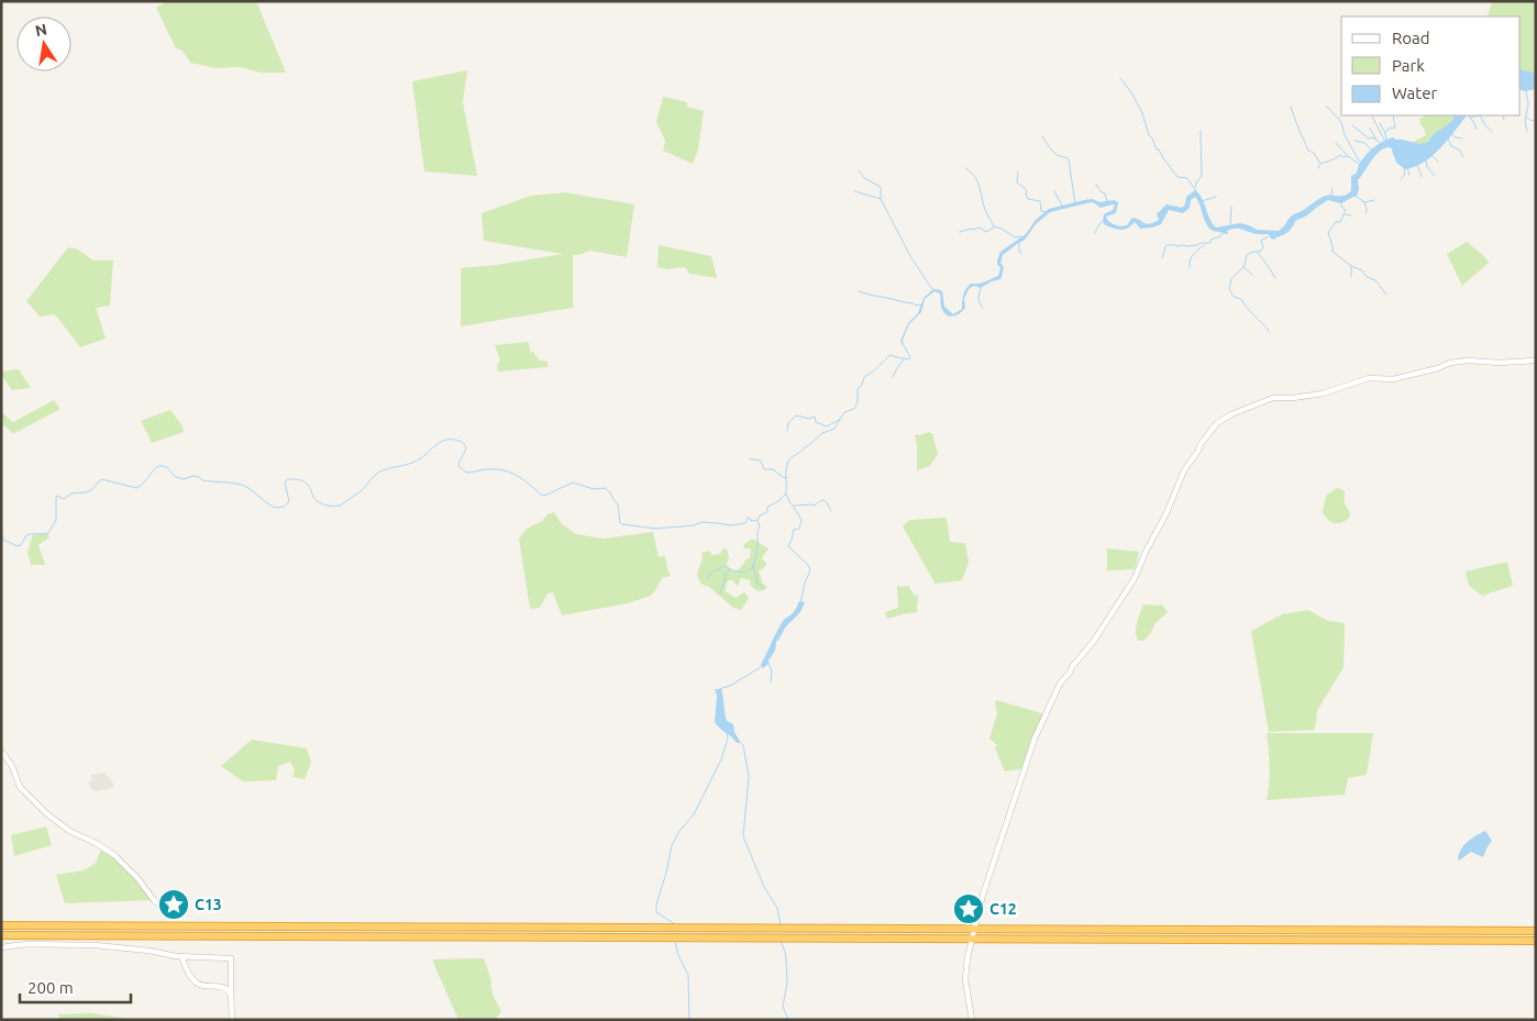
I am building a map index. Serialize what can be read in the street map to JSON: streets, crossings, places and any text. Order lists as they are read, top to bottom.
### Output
{
  "places": {
    "place": ["C13", "C12"]
  },
  "legend": ["Road", "Park", "Water"],
  "scale_bar": "200 m",
  "north": "top"
}
